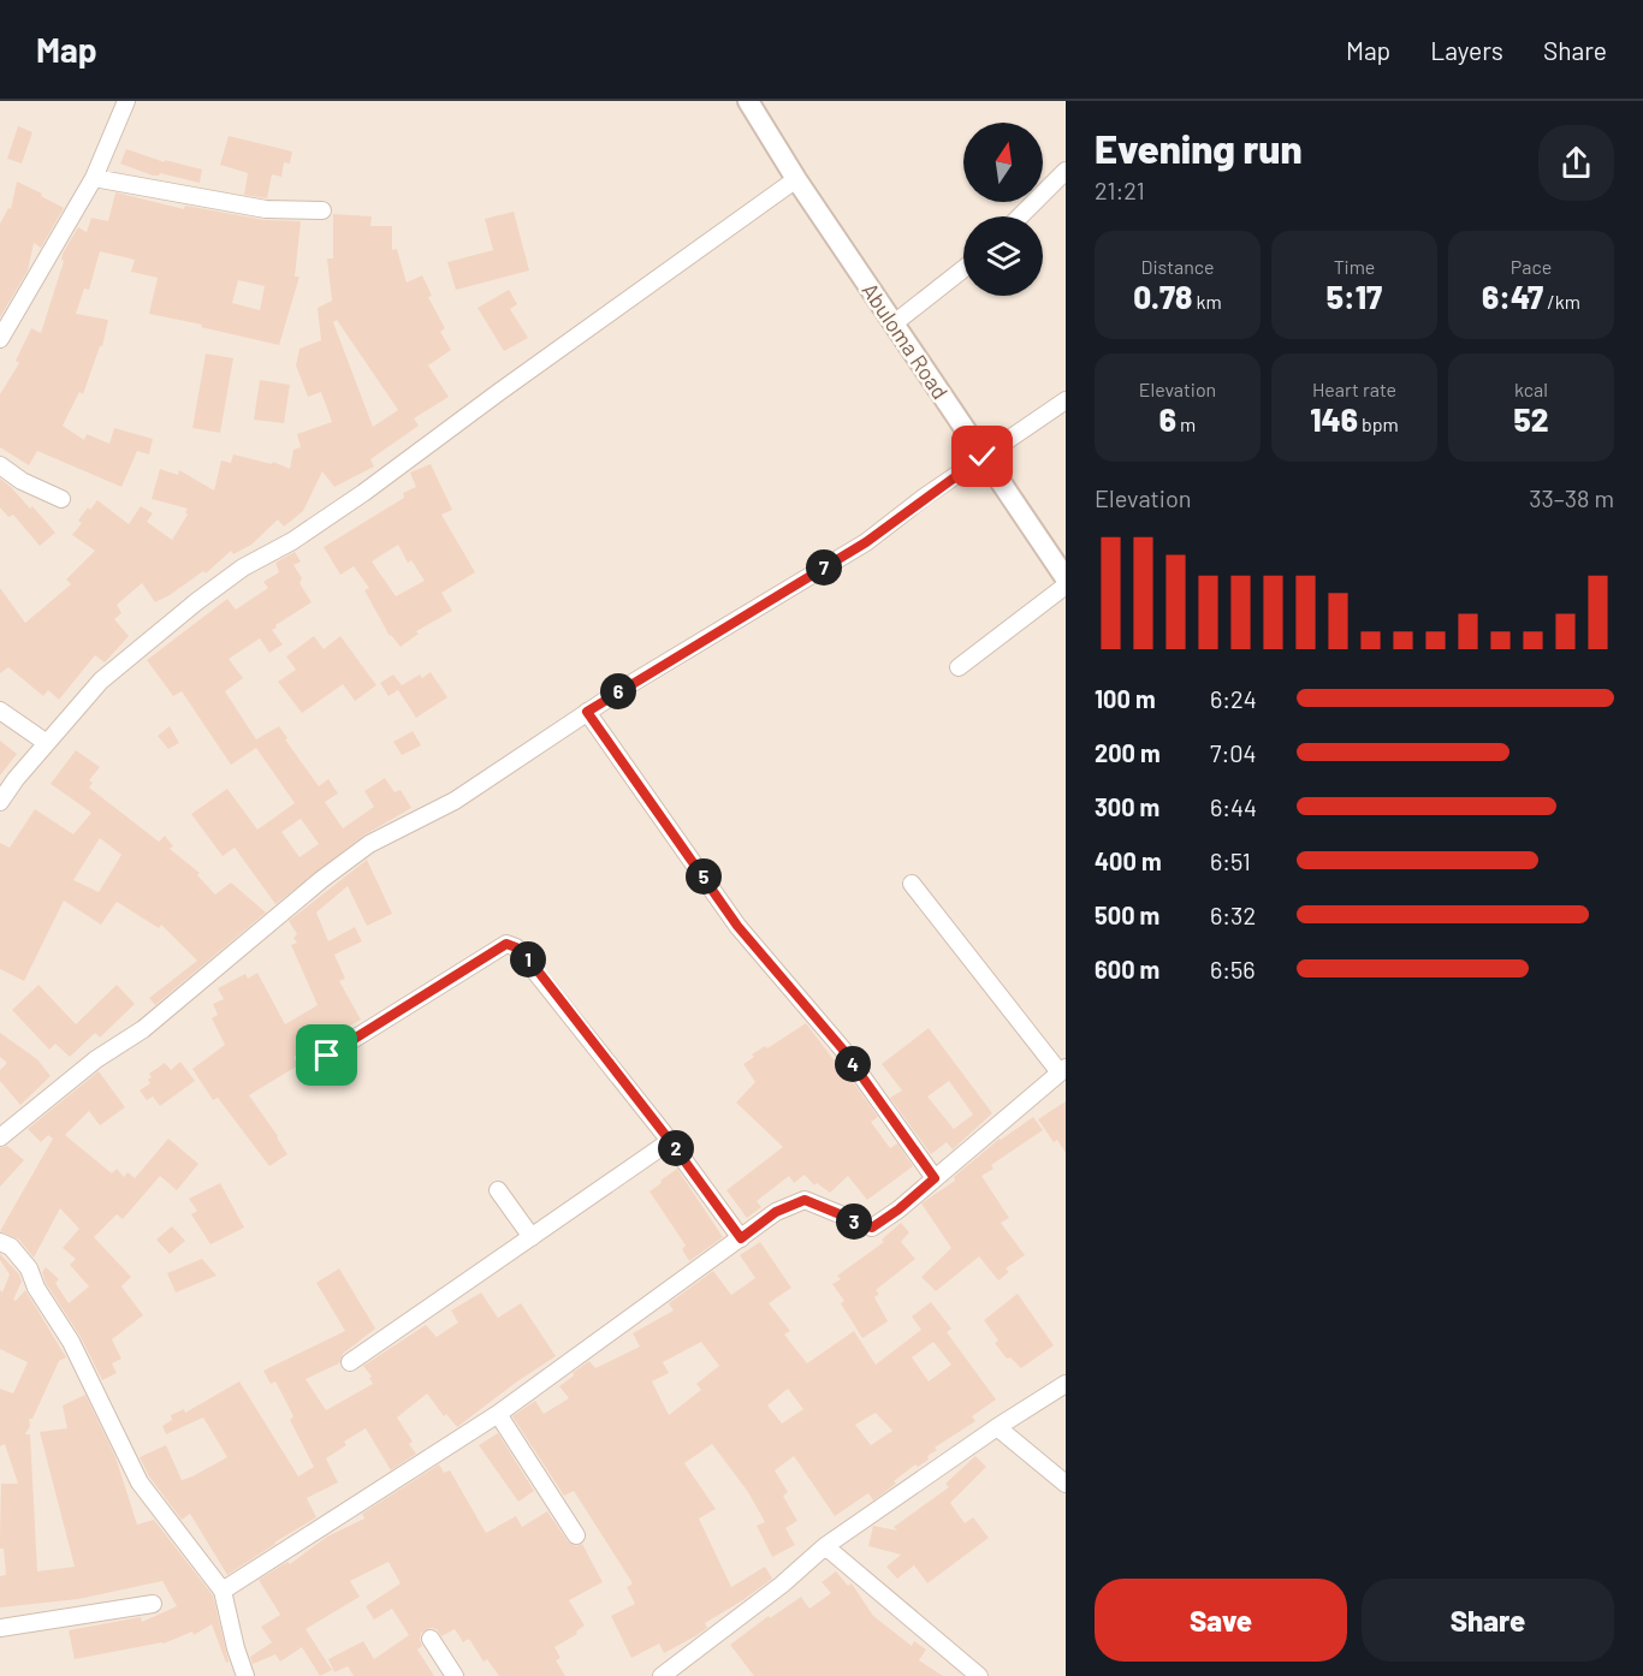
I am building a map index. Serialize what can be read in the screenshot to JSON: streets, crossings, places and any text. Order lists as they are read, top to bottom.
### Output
{
  "streets": {
    "street": ["Abuloma Road"]
  },
  "north": "top",
  "page": {
    "header": "Map",
    "nav": ["Map", "Layers", "Share"],
    "heading": ["Evening run", "21:21"],
    "stats": [
      ["Distance", "0.78 km"],
      ["Time", "5:17"],
      ["Pace", "6:47 /km"],
      ["Elevation", "6 m"],
      ["Heart rate", "146 bpm"],
      ["kcal", "52"]
    ],
    "chart": ["Elevation", "33–38 m"],
    "pins": [
      "7",
      "6",
      "5",
      "1",
      "4",
      "2",
      "3"
    ],
    "list": [
      {
        "name": "100 m",
        "note": "6:24"
      },
      {
        "name": "200 m",
        "note": "7:04"
      },
      {
        "name": "300 m",
        "note": "6:44"
      },
      {
        "name": "400 m",
        "note": "6:51"
      },
      {
        "name": "500 m",
        "note": "6:32"
      },
      {
        "name": "600 m",
        "note": "6:56"
      }
    ],
    "buttons": ["Save", "Share"]
  }
}
